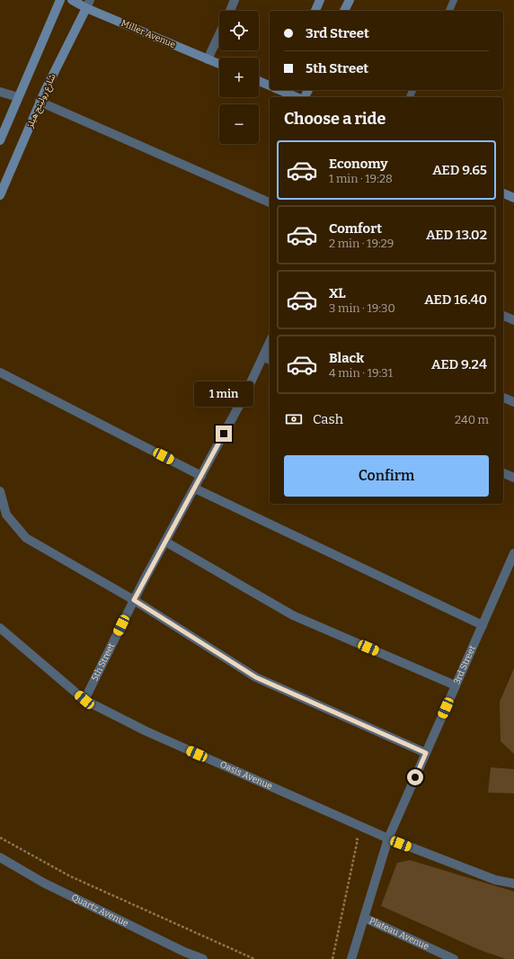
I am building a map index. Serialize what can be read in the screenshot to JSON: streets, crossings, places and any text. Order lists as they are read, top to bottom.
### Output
{
  "streets": {
    "main road": ["Miller Avenue", "شارع رولينج هيلز"],
    "street": [
      "5th Street",
      "3rd Street",
      "Oasis Avenue",
      "Quartz Avenue",
      "Plateau Avenue"
    ]
  },
  "crossings": [
    ["Miller Avenue", "شارع رولينج هيلز"],
    ["5th Street", "Oasis Avenue"],
    ["3rd Street", "Oasis Avenue"],
    ["3rd Street", "Plateau Avenue"]
  ],
  "page": {
    "map_buttons": ["+", "−"],
    "banner": ["3rd Street", "5th Street"],
    "heading": "Choose a ride",
    "list": [
      {
        "name": "Economy",
        "note": "1 min · 19:28",
        "value": "AED 9.65"
      },
      {
        "name": "Comfort",
        "note": "2 min · 19:29",
        "value": "AED 13.02"
      },
      {
        "name": "XL",
        "note": "3 min · 19:30",
        "value": "AED 16.40"
      },
      {
        "name": "Black",
        "note": "4 min · 19:31",
        "value": "AED 9.24"
      }
    ],
    "bubble": "1 min",
    "pay": ["Cash", "240 m"],
    "buttons": "Confirm"
  }
}
